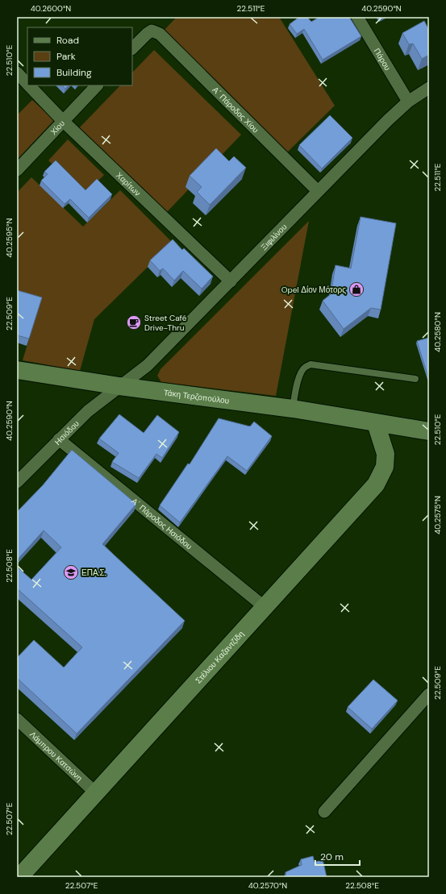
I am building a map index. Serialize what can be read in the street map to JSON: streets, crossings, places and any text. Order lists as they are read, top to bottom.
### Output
{
  "streets": {
    "street": [
      "Πάρου",
      "Α΄ Πάροδος Χίου",
      "Χίου",
      "Χαρίτων",
      "Ξιφιλίνου",
      "Τάκη Τερζοπούλου",
      "Ησιόδου",
      "Α΄ Πάροδος Ησιόδου",
      "Στέλιου Καζαντζίδη",
      "Λάμπρου Κατσώνη"
    ]
  },
  "crossings": [
    ["Πάρου", "Ξιφιλίνου"],
    ["Α΄ Πάροδος Χίου", "Ξιφιλίνου"],
    ["Χίου", "Χαρίτων"],
    ["Χαρίτων", "Ξιφιλίνου"],
    ["Ξιφιλίνου", "Τάκη Τερζοπούλου"],
    ["Ξιφιλίνου", "Ησιόδου"],
    ["Τάκη Τερζοπούλου", "Ησιόδου"],
    ["Τάκη Τερζοπούλου", "Στέλιου Καζαντζίδη"],
    ["Ησιόδου", "Α΄ Πάροδος Ησιόδου"],
    ["Α΄ Πάροδος Ησιόδου", "Στέλιου Καζαντζίδη"],
    ["Στέλιου Καζαντζίδη", "Λάμπρου Κατσώνη"]
  ],
  "places": {
    "shop": ["Opel Δίον Μότορς"],
    "cafe": ["Street Café Drive-Thru"],
    "school or university": ["ΕΠΑ.Σ."]
  },
  "legend": ["Road", "Park", "Building"],
  "scale_bar": "20 m",
  "coordinates": [
    "40.2600°N",
    "22.511°E",
    "40.2590°N",
    "22.510°E",
    "40.2595°N",
    "22.509°E",
    "40.2580°N",
    "40.2575°N",
    "22.508°E",
    "22.507°E",
    "40.2570°N"
  ]
}
